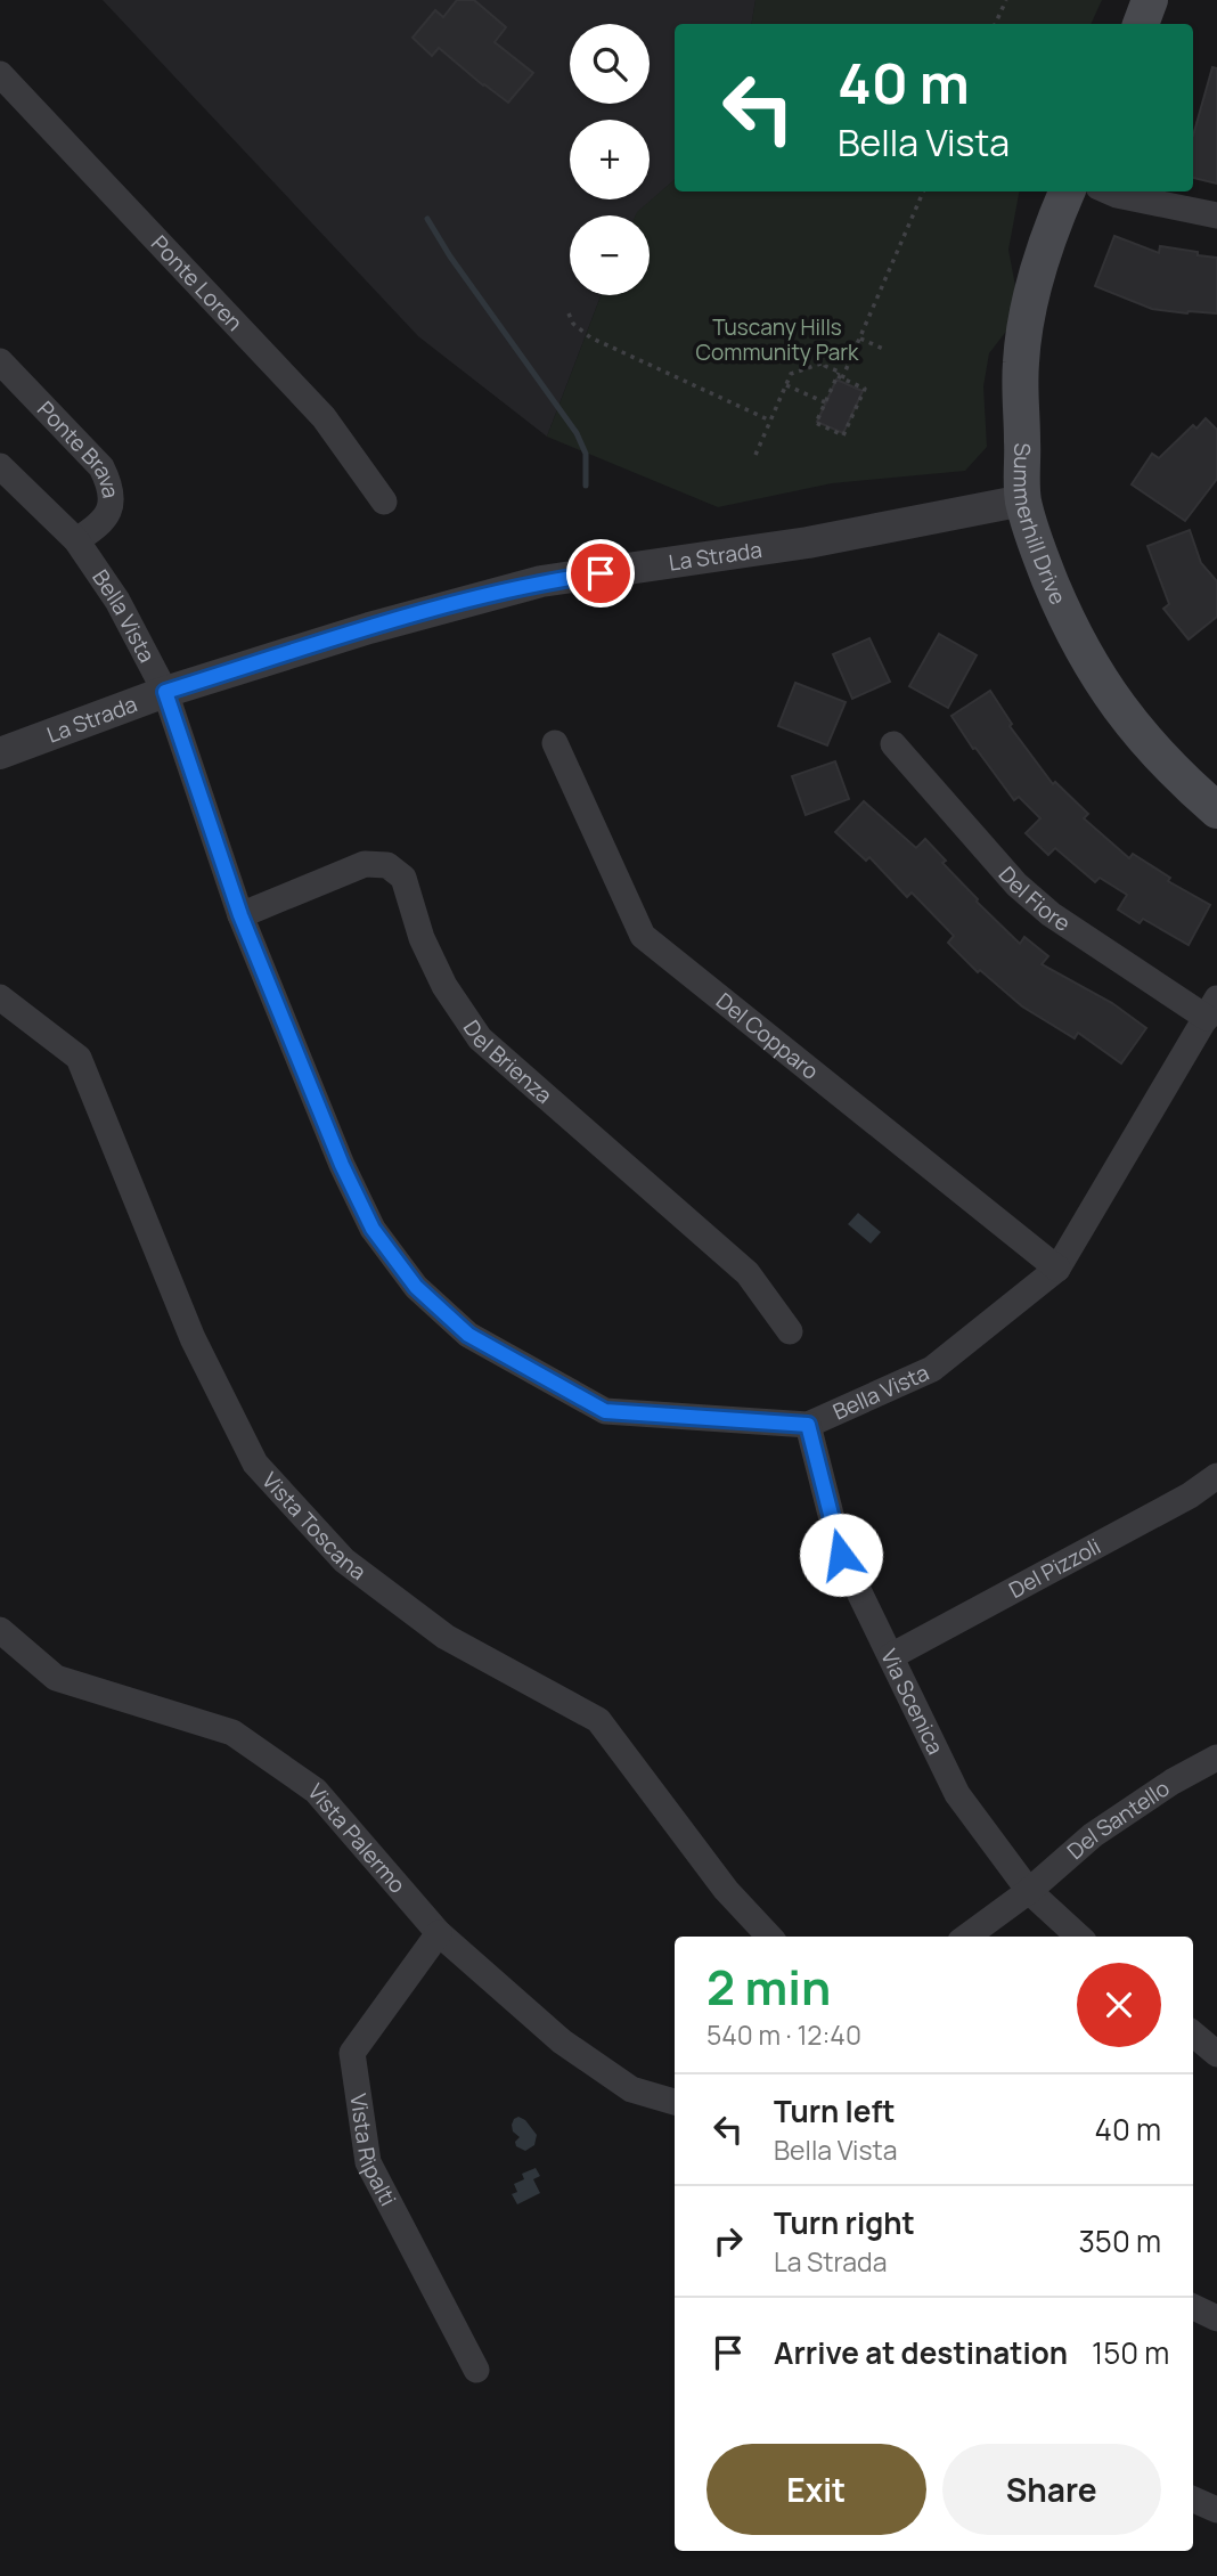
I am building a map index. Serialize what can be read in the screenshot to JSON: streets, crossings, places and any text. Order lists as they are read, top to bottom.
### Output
{
  "streets": {
    "main road": ["Summerhill Drive"],
    "street": [
      "Ponte Loren",
      "Ponte Brava",
      "La Strada",
      "Bella Vista",
      "Del Fiore",
      "Del Copparo",
      "Del Brienza",
      "Vista Toscana",
      "Del Pizzoli",
      "Via Scenica",
      "Del Santello",
      "Vista Palermo",
      "Vista Ripalti"
    ]
  },
  "crossings": [
    ["Ponte Brava", "Bella Vista"],
    ["Summerhill Drive", "La Strada"],
    ["La Strada", "Bella Vista"],
    ["Bella Vista", "Del Fiore"],
    ["Bella Vista", "Del Copparo"],
    ["Bella Vista", "Del Brienza"],
    ["Bella Vista", "Via Scenica"],
    ["Del Pizzoli", "Via Scenica"],
    ["Via Scenica", "Del Santello"],
    ["Vista Palermo", "Vista Ripalti"]
  ],
  "parks": ["Tuscany Hills Community Park"],
  "page": {
    "map_buttons": ["+", "−"],
    "turn": ["40 m", "Bella Vista"],
    "heading": ["2 min", "540 m · 12:40"],
    "list": [
      {
        "name": "Turn left",
        "note": "Bella Vista",
        "value": "40 m"
      },
      {
        "name": "Turn right",
        "note": "La Strada",
        "value": "350 m"
      },
      {
        "name": "Arrive at destination",
        "value": "150 m"
      }
    ],
    "buttons": ["Exit", "Share"]
  }
}
